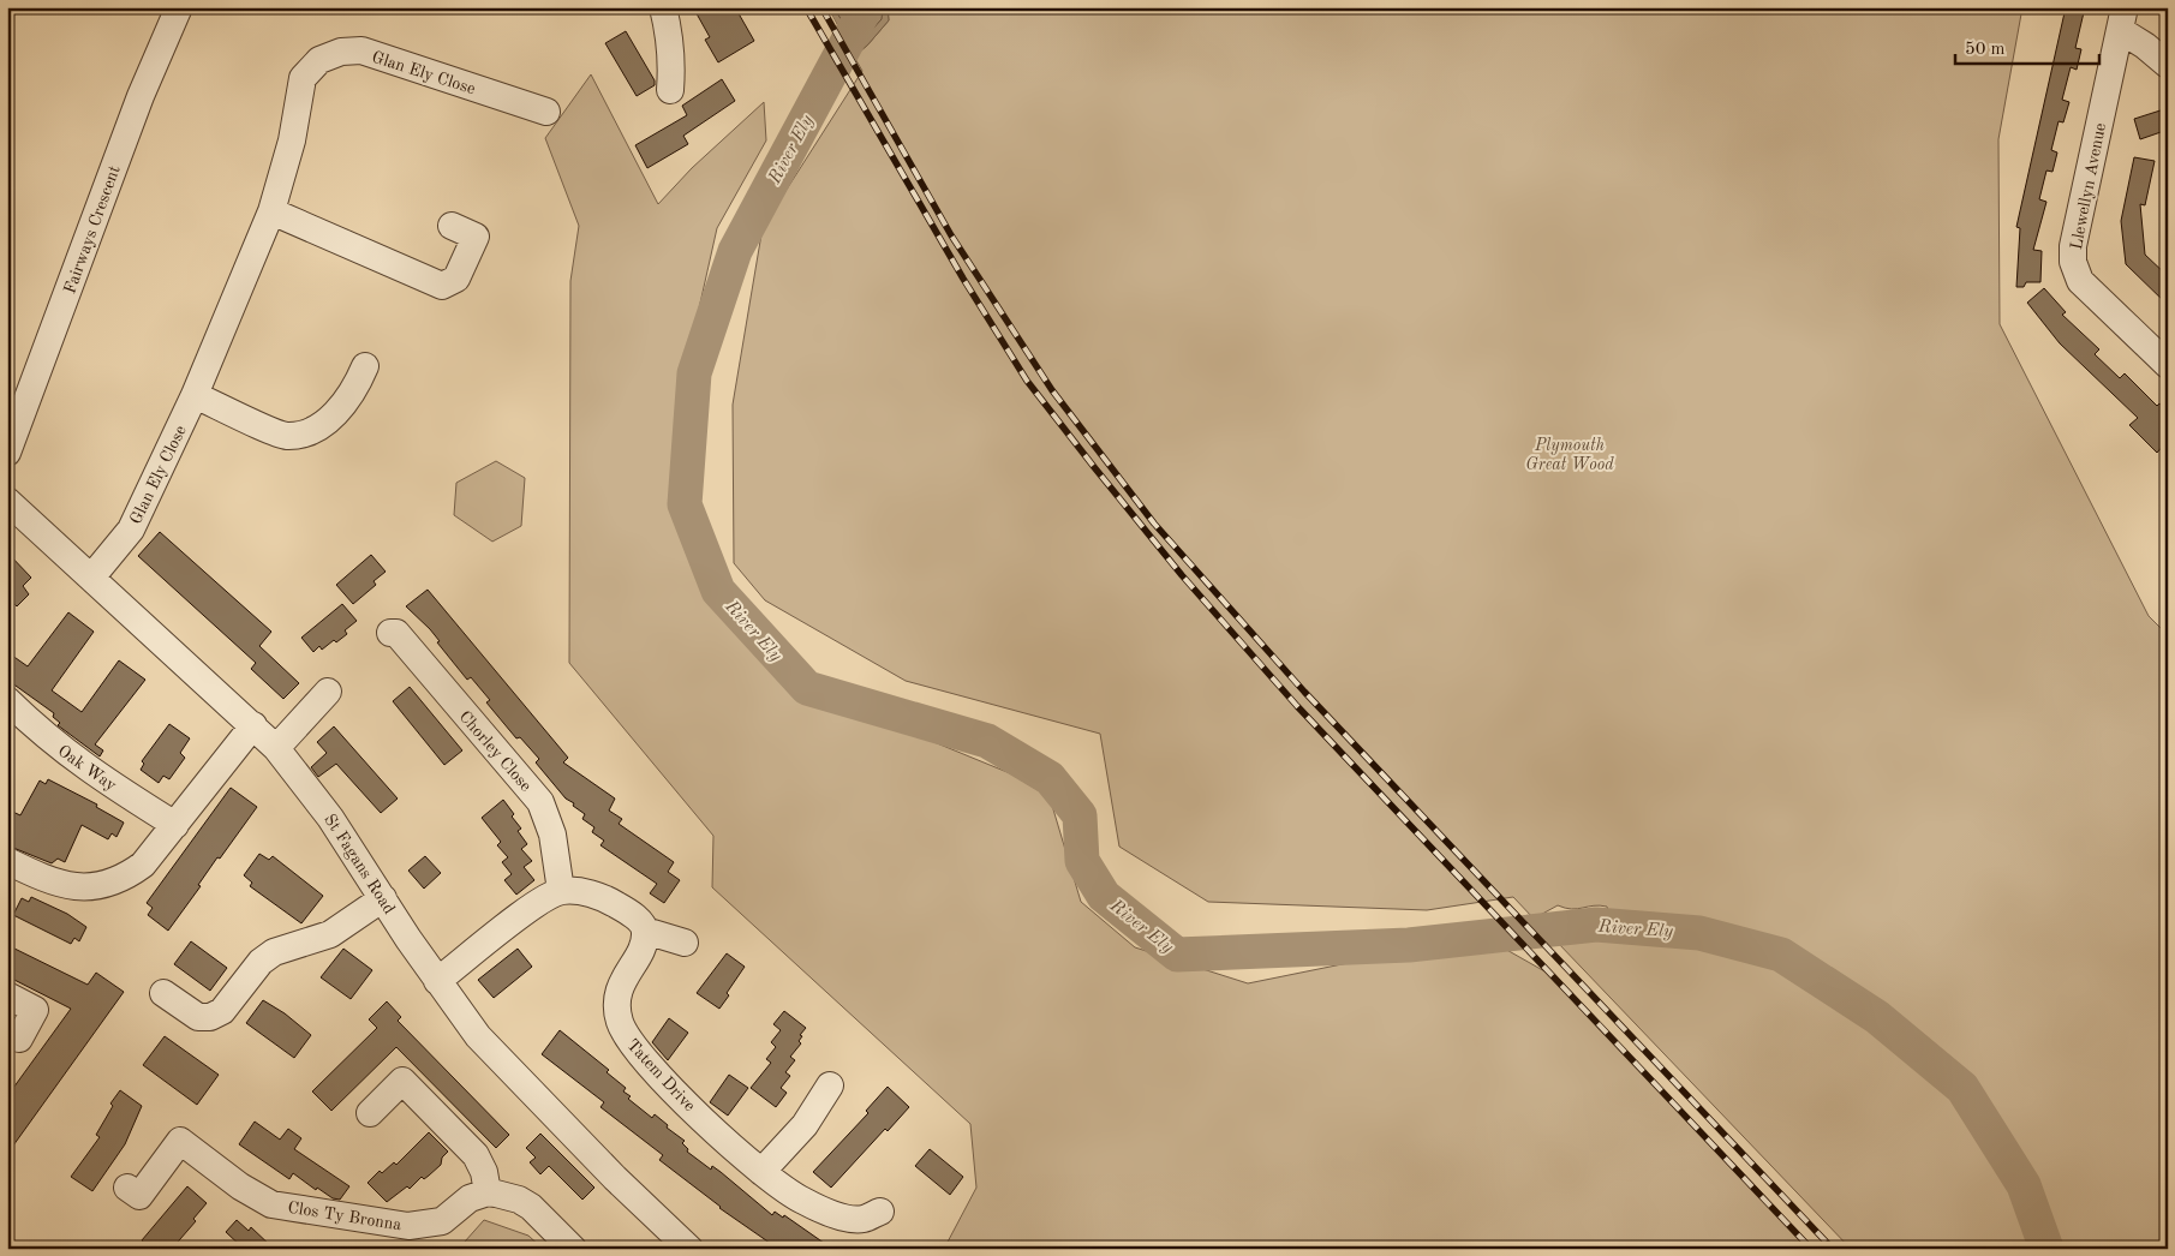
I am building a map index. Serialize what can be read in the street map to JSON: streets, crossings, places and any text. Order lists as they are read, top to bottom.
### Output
{
  "streets": {
    "street": [
      "Glan Ely Close",
      "Llewellyn Avenue",
      "Fairways Crescent",
      "Chorley Close",
      "Oak Way",
      "St Fagans Road",
      "Tatem Drive",
      "Clos Ty Bronna"
    ]
  },
  "crossings": [
    ["Glan Ely Close", "St Fagans Road"]
  ],
  "water": ["River Ely"],
  "parks": ["Plymouth Great Wood"],
  "scale_bar": "50 m"
}
